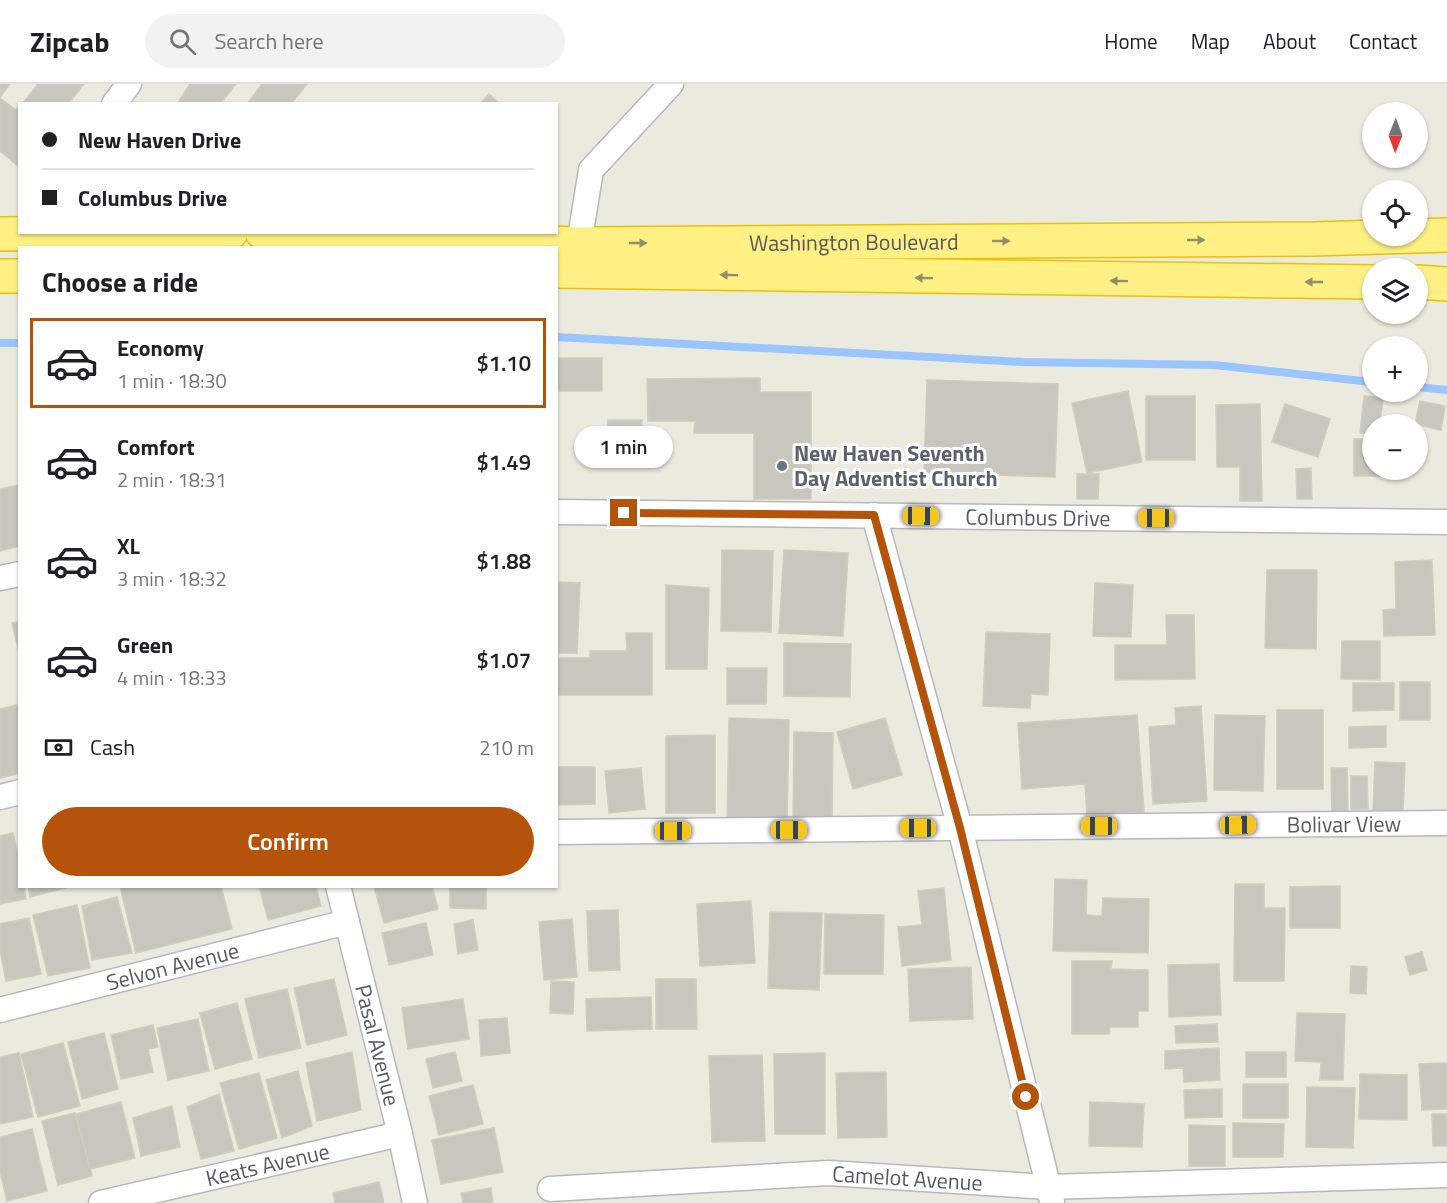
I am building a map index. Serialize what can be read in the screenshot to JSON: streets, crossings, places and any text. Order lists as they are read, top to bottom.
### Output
{
  "streets": {
    "highway": ["Washington Boulevard"],
    "street": [
      "Columbus Drive",
      "Bolivar View",
      "Selvon Avenue",
      "Pasal Avenue",
      "Keats Avenue",
      "Camelot Avenue"
    ]
  },
  "crossings": [
    ["Selvon Avenue", "Pasal Avenue"],
    ["Pasal Avenue", "Keats Avenue"]
  ],
  "places": ["New Haven Seventh Day Adventist Church"],
  "north": "bottom",
  "page": {
    "header": "Zipcab",
    "search": "Search here",
    "nav": [
      "Home",
      "Map",
      "About",
      "Contact"
    ],
    "map_buttons": ["+", "−"],
    "banner": ["New Haven Drive", "Columbus Drive"],
    "heading": "Choose a ride",
    "list": [
      {
        "name": "Economy",
        "note": "1 min · 18:30",
        "value": "$1.10"
      },
      {
        "name": "Comfort",
        "note": "2 min · 18:31",
        "value": "$1.49"
      },
      {
        "name": "XL",
        "note": "3 min · 18:32",
        "value": "$1.88"
      },
      {
        "name": "Green",
        "note": "4 min · 18:33",
        "value": "$1.07"
      }
    ],
    "bubble": "1 min",
    "pay": ["Cash", "210 m"],
    "buttons": "Confirm"
  }
}
